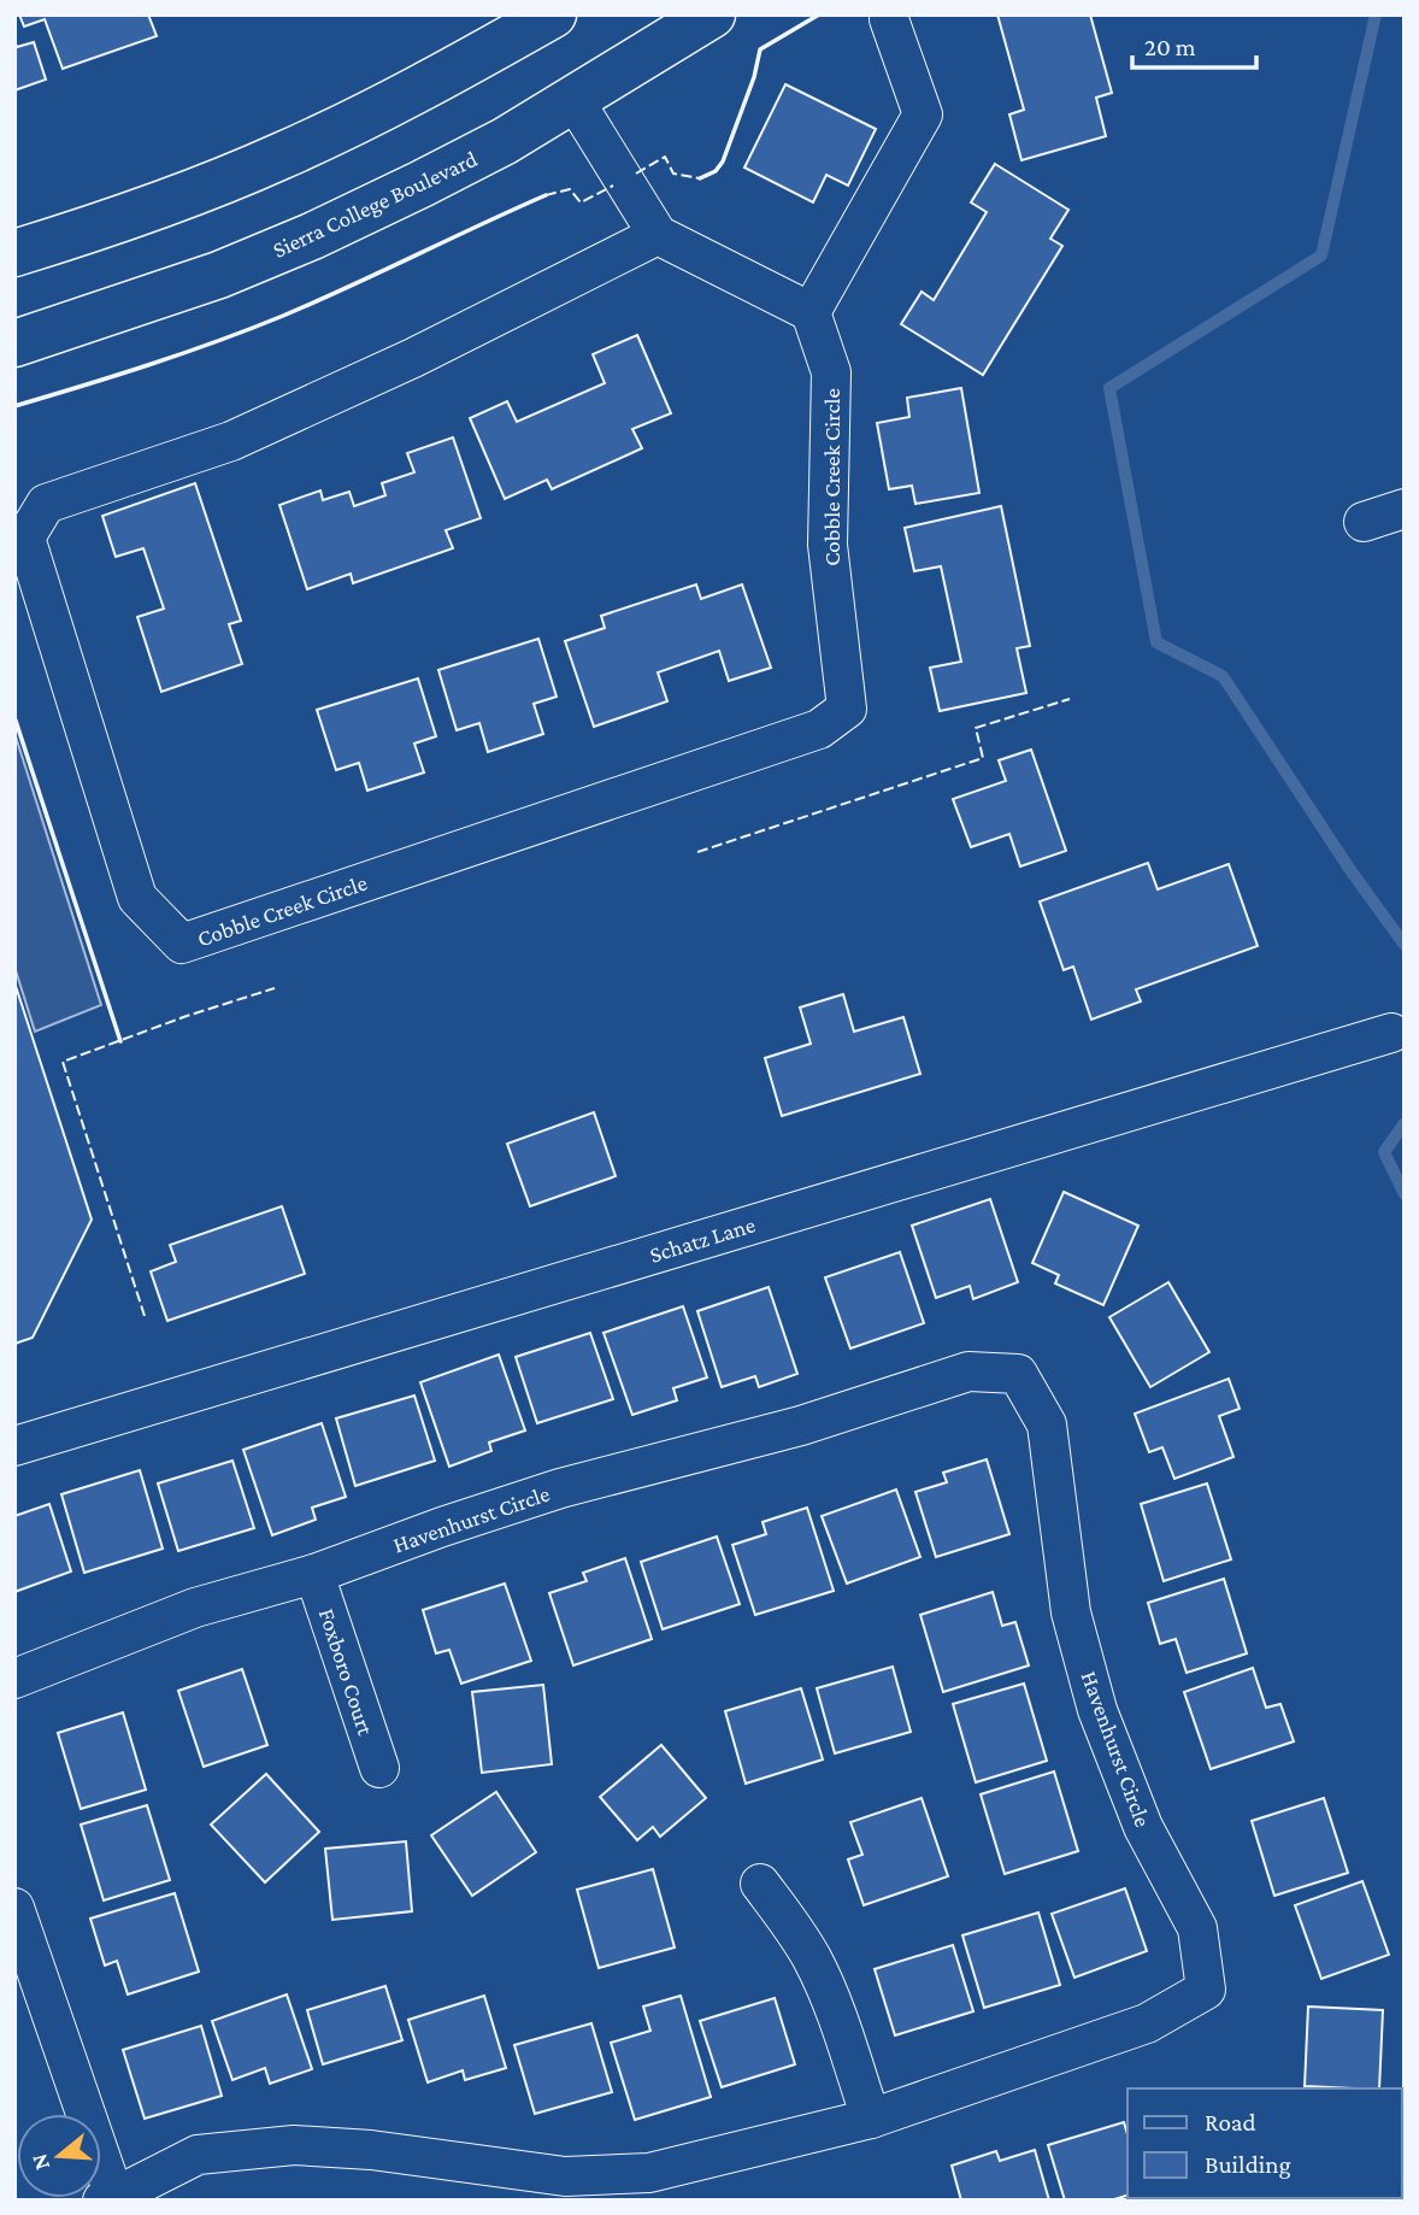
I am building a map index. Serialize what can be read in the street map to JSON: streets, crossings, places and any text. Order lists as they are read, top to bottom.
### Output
{
  "streets": {
    "main road": ["Sierra College Boulevard"],
    "street": [
      "Cobble Creek Circle",
      "Schatz Lane",
      "Havenhurst Circle",
      "Foxboro Court"
    ]
  },
  "crossings": [
    ["Havenhurst Circle", "Foxboro Court"]
  ],
  "legend": ["Road", "Building"],
  "scale_bar": "20 m",
  "north": "left"
}
